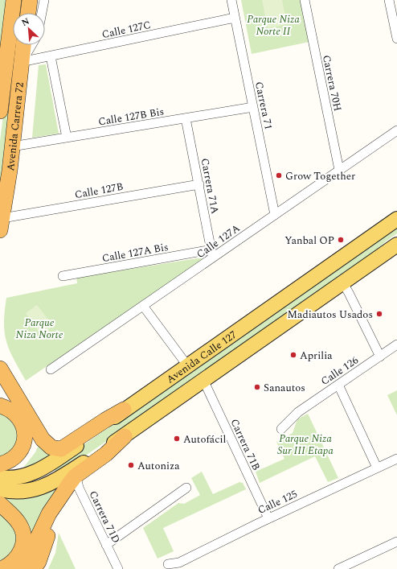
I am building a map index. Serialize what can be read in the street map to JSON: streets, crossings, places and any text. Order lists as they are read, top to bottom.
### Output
{
  "streets": {
    "highway": ["Avenida Carrera 72"],
    "main road": ["Avenida Calle 127"],
    "street": [
      "Calle 127C",
      "Carrera 70H",
      "Carrera 71",
      "Calle 127B Bis",
      "Carrera 71A",
      "Calle 127B",
      "Calle 127A",
      "Calle 127A Bis",
      "Calle 126",
      "Carrera 71B",
      "Calle 125",
      "Carrera 71D"
    ]
  },
  "crossings": [
    ["Calle 127C", "Carrera 71"],
    ["Calle 127C", "Avenida Carrera 72"],
    ["Carrera 70H", "Calle 127A"],
    ["Carrera 71", "Calle 127B Bis"],
    ["Carrera 71", "Calle 127A"],
    ["Calle 127B Bis", "Avenida Carrera 72"],
    ["Calle 127B Bis", "Carrera 71A"],
    ["Avenida Carrera 72", "Calle 127B"],
    ["Carrera 71A", "Calle 127B"],
    ["Carrera 71A", "Calle 127A"],
    ["Carrera 71A", "Calle 127A Bis"],
    ["Calle 127A", "Calle 127A Bis"],
    ["Avenida Calle 127", "Carrera 71B"],
    ["Carrera 71B", "Calle 125"]
  ],
  "parks": ["Parque Niza Norte II", "Parque Niza Norte", "Parque Niza Sur III Etapa"],
  "places": [
    "Grow Together",
    "Yanbal OP",
    "Madiautos Usados",
    "Aprilia",
    "Sanautos",
    "Autofácil",
    "Autoniza"
  ],
  "north": "top left"
}
